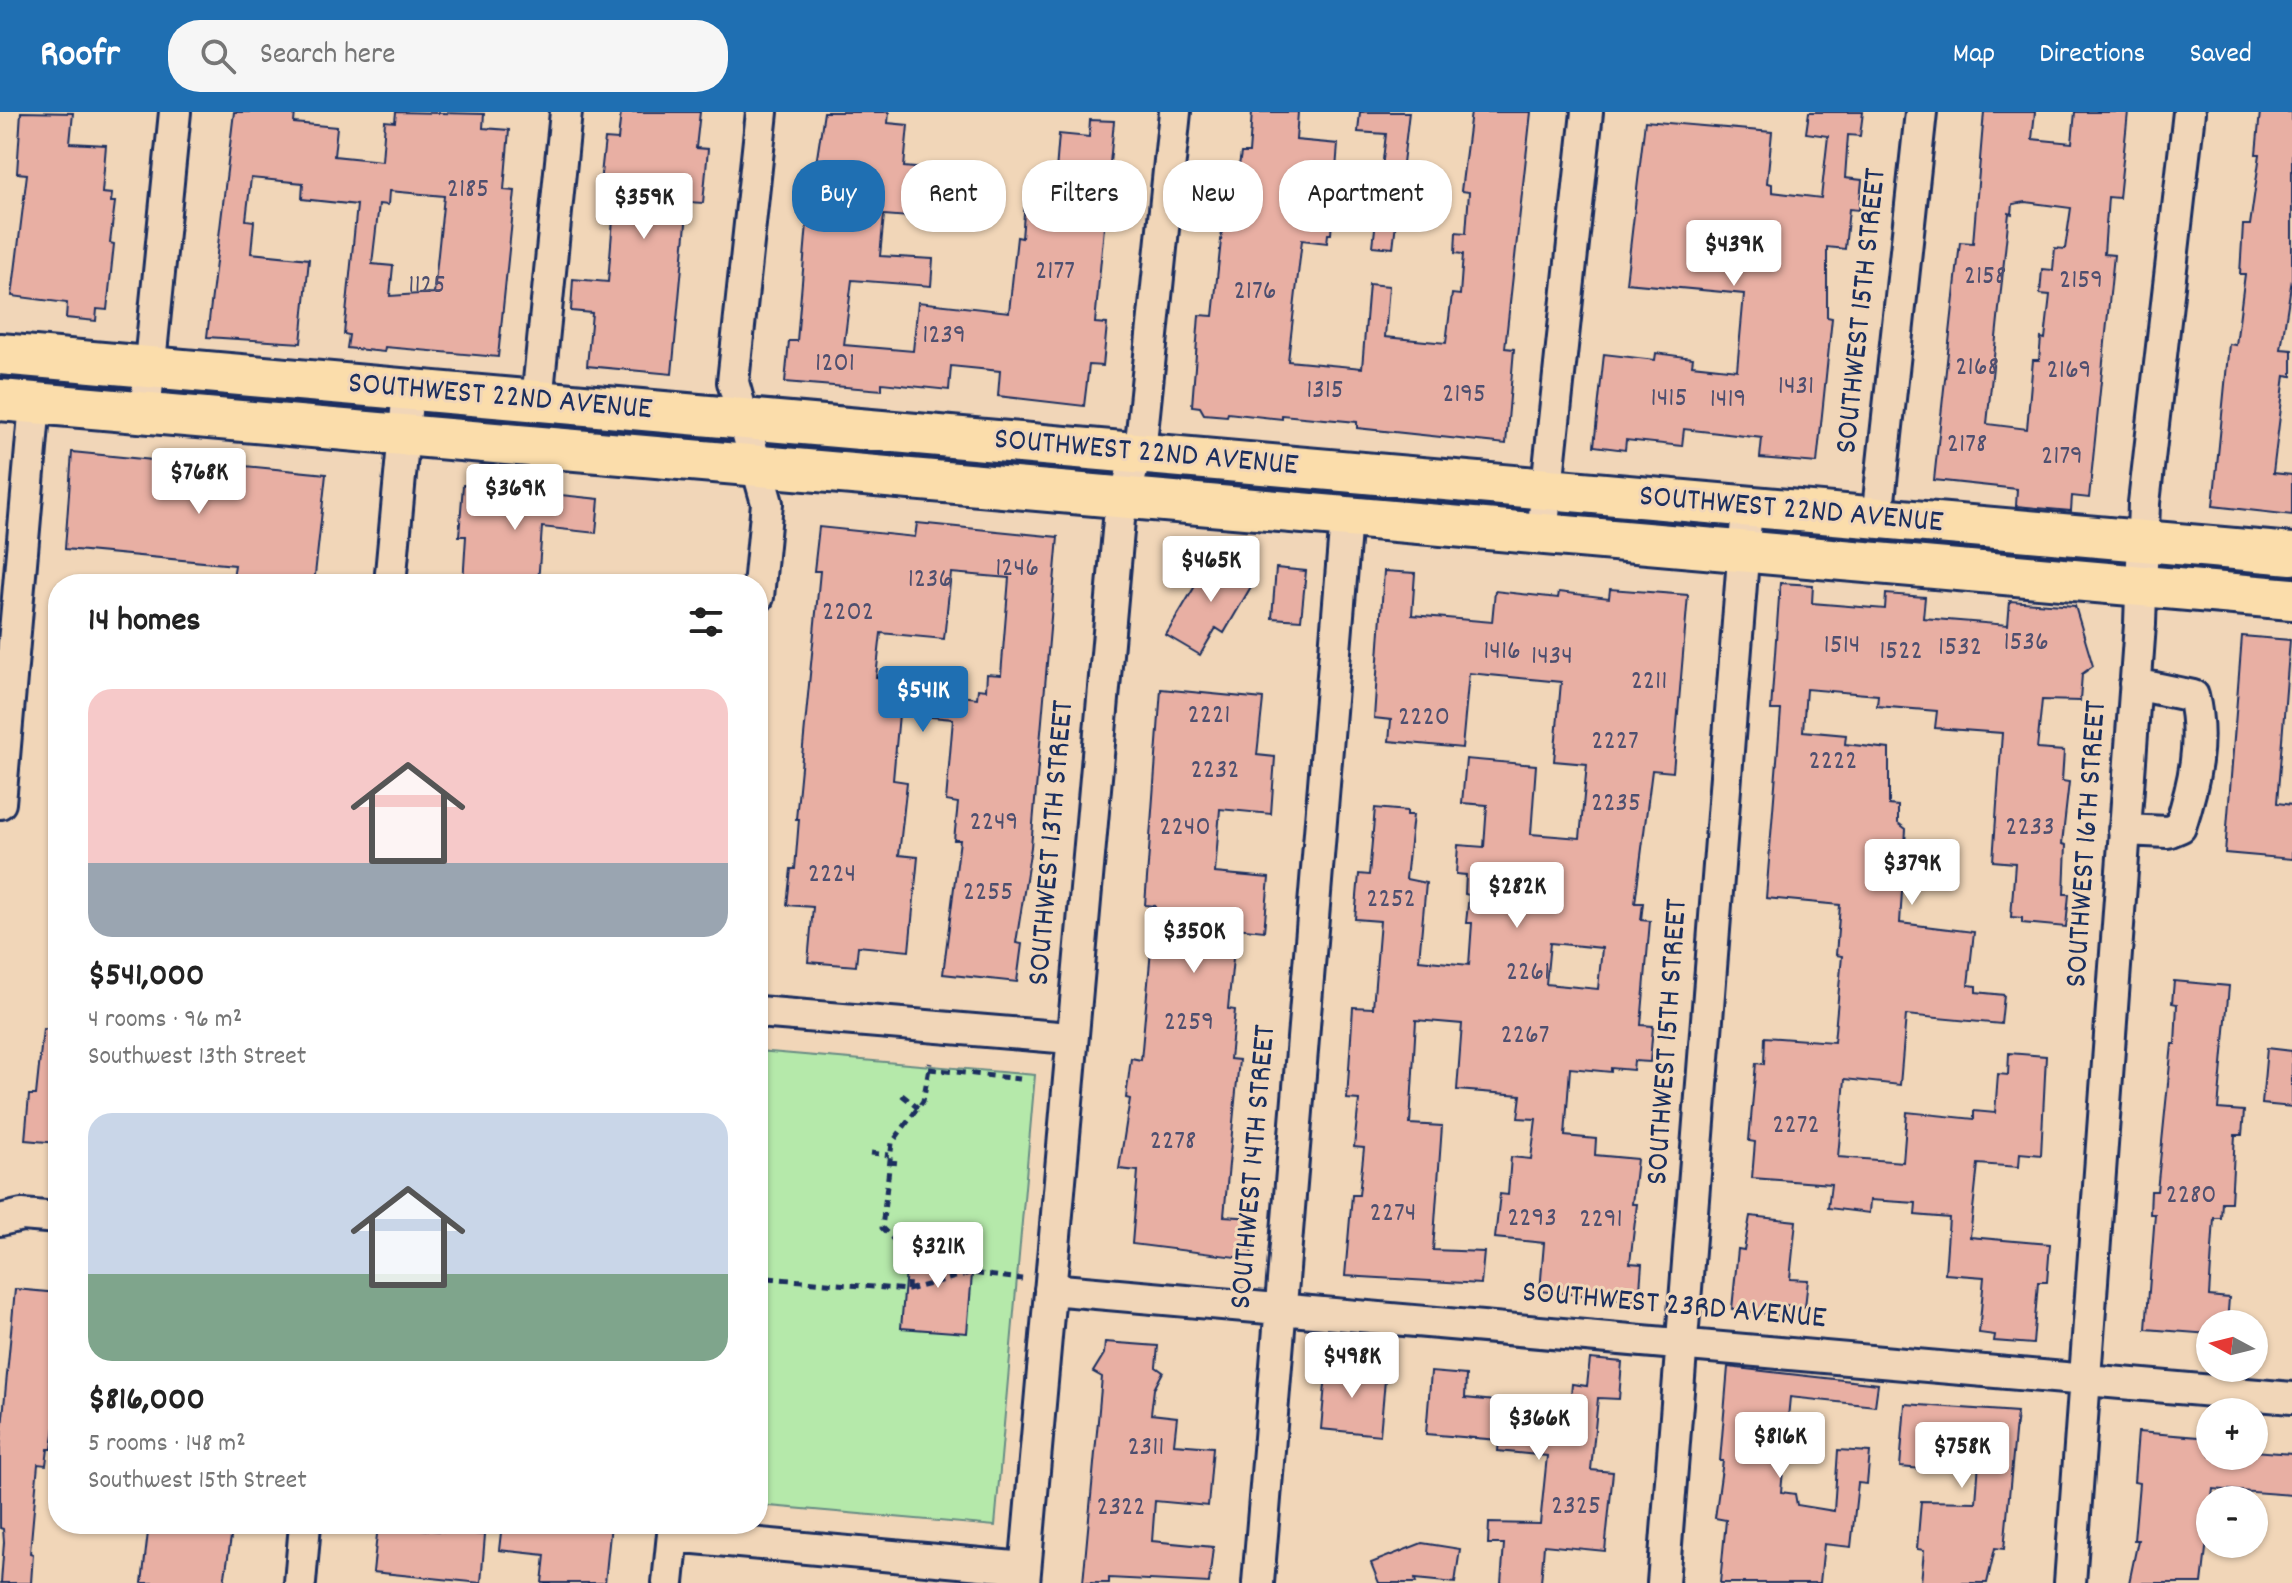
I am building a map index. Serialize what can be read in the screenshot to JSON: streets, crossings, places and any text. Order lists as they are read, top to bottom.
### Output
{
  "streets": {
    "main road": ["SOUTHWEST 22ND AVENUE"],
    "street": [
      "SOUTHWEST 15TH STREET",
      "SOUTHWEST 13TH STREET",
      "SOUTHWEST 16TH STREET",
      "SOUTHWEST 14TH STREET",
      "SOUTHWEST 23RD AVENUE"
    ]
  },
  "crossings": [
    ["SOUTHWEST 15TH STREET", "SOUTHWEST 22ND AVENUE"],
    ["SOUTHWEST 15TH STREET", "SOUTHWEST 23RD AVENUE"],
    ["SOUTHWEST 22ND AVENUE", "SOUTHWEST 13TH STREET"],
    ["SOUTHWEST 22ND AVENUE", "SOUTHWEST 16TH STREET"],
    ["SOUTHWEST 22ND AVENUE", "SOUTHWEST 14TH STREET"],
    ["SOUTHWEST 13TH STREET", "SOUTHWEST 23RD AVENUE"],
    ["SOUTHWEST 16TH STREET", "SOUTHWEST 23RD AVENUE"],
    ["SOUTHWEST 14TH STREET", "SOUTHWEST 23RD AVENUE"]
  ],
  "house_numbers": [
    "2185",
    "2177",
    "2158",
    "2159",
    "1125",
    "2176",
    "1239",
    "1201",
    "2168",
    "2169",
    "1431",
    "1315",
    "2195",
    "1415",
    "1419",
    "2178",
    "2179",
    "1246",
    "1236",
    "2202",
    "1536",
    "1514",
    "1532",
    "1416",
    "1522",
    "1434",
    "2211",
    "2221",
    "2220",
    "2227",
    "2222",
    "2232",
    "2235",
    "2249",
    "2240",
    "2233",
    "2224",
    "2255",
    "2252",
    "2261",
    "2259",
    "2267",
    "2272",
    "2278",
    "2280",
    "2274",
    "2293",
    "2291",
    "2311",
    "2325",
    "2322"
  ],
  "north": "left",
  "page": {
    "header": "Roofr",
    "search": "Search here",
    "nav": ["Map", "Directions", "Saved"],
    "chip": [
      "Buy",
      "Rent",
      "Filters",
      "New",
      "Apartment"
    ],
    "price": [
      "$359K",
      "$439K",
      "$768K",
      "$369K",
      "$465K",
      "$541K",
      "$379K",
      "$282K",
      "$350K",
      "$321K",
      "$498K",
      "$366K",
      "$816K",
      "$758K"
    ],
    "heading": "14 homes",
    "list": [
      {
        "name": "$541,000",
        "note": "4 rooms · 96 m² · Southwest 13th Street"
      },
      {
        "name": "$816,000",
        "note": "5 rooms · 148 m² · Southwest 15th Street"
      }
    ],
    "map_buttons": ["+", "−"]
  }
}
